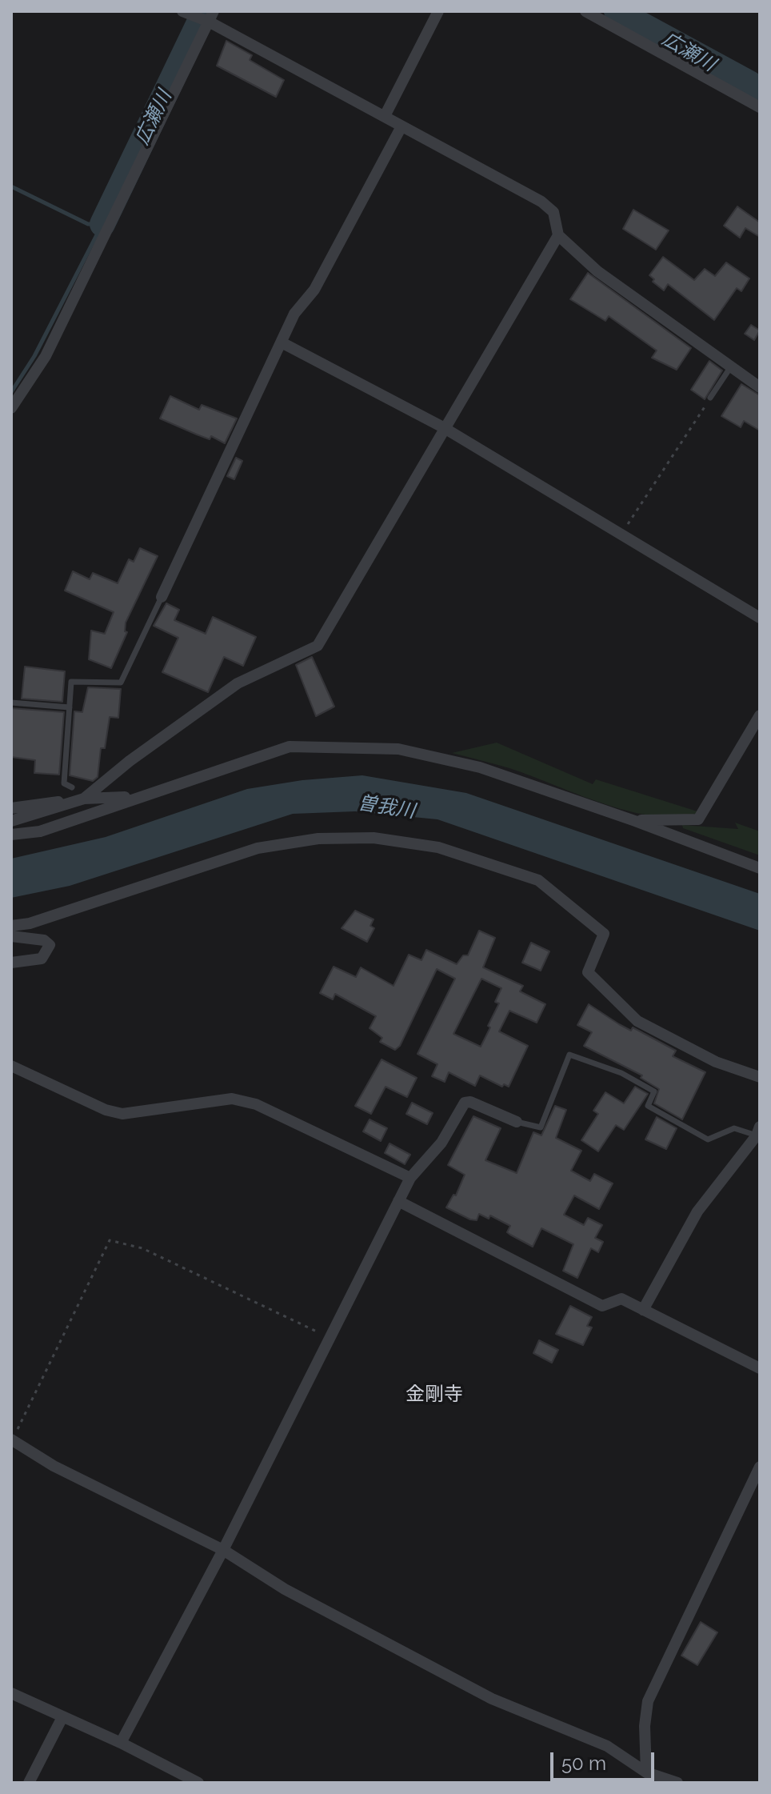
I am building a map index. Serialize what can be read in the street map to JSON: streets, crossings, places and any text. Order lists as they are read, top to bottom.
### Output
{
  "districts": ["金剛寺"],
  "water": ["広瀬川", "曽我川"],
  "scale_bar": "50 m"
}
